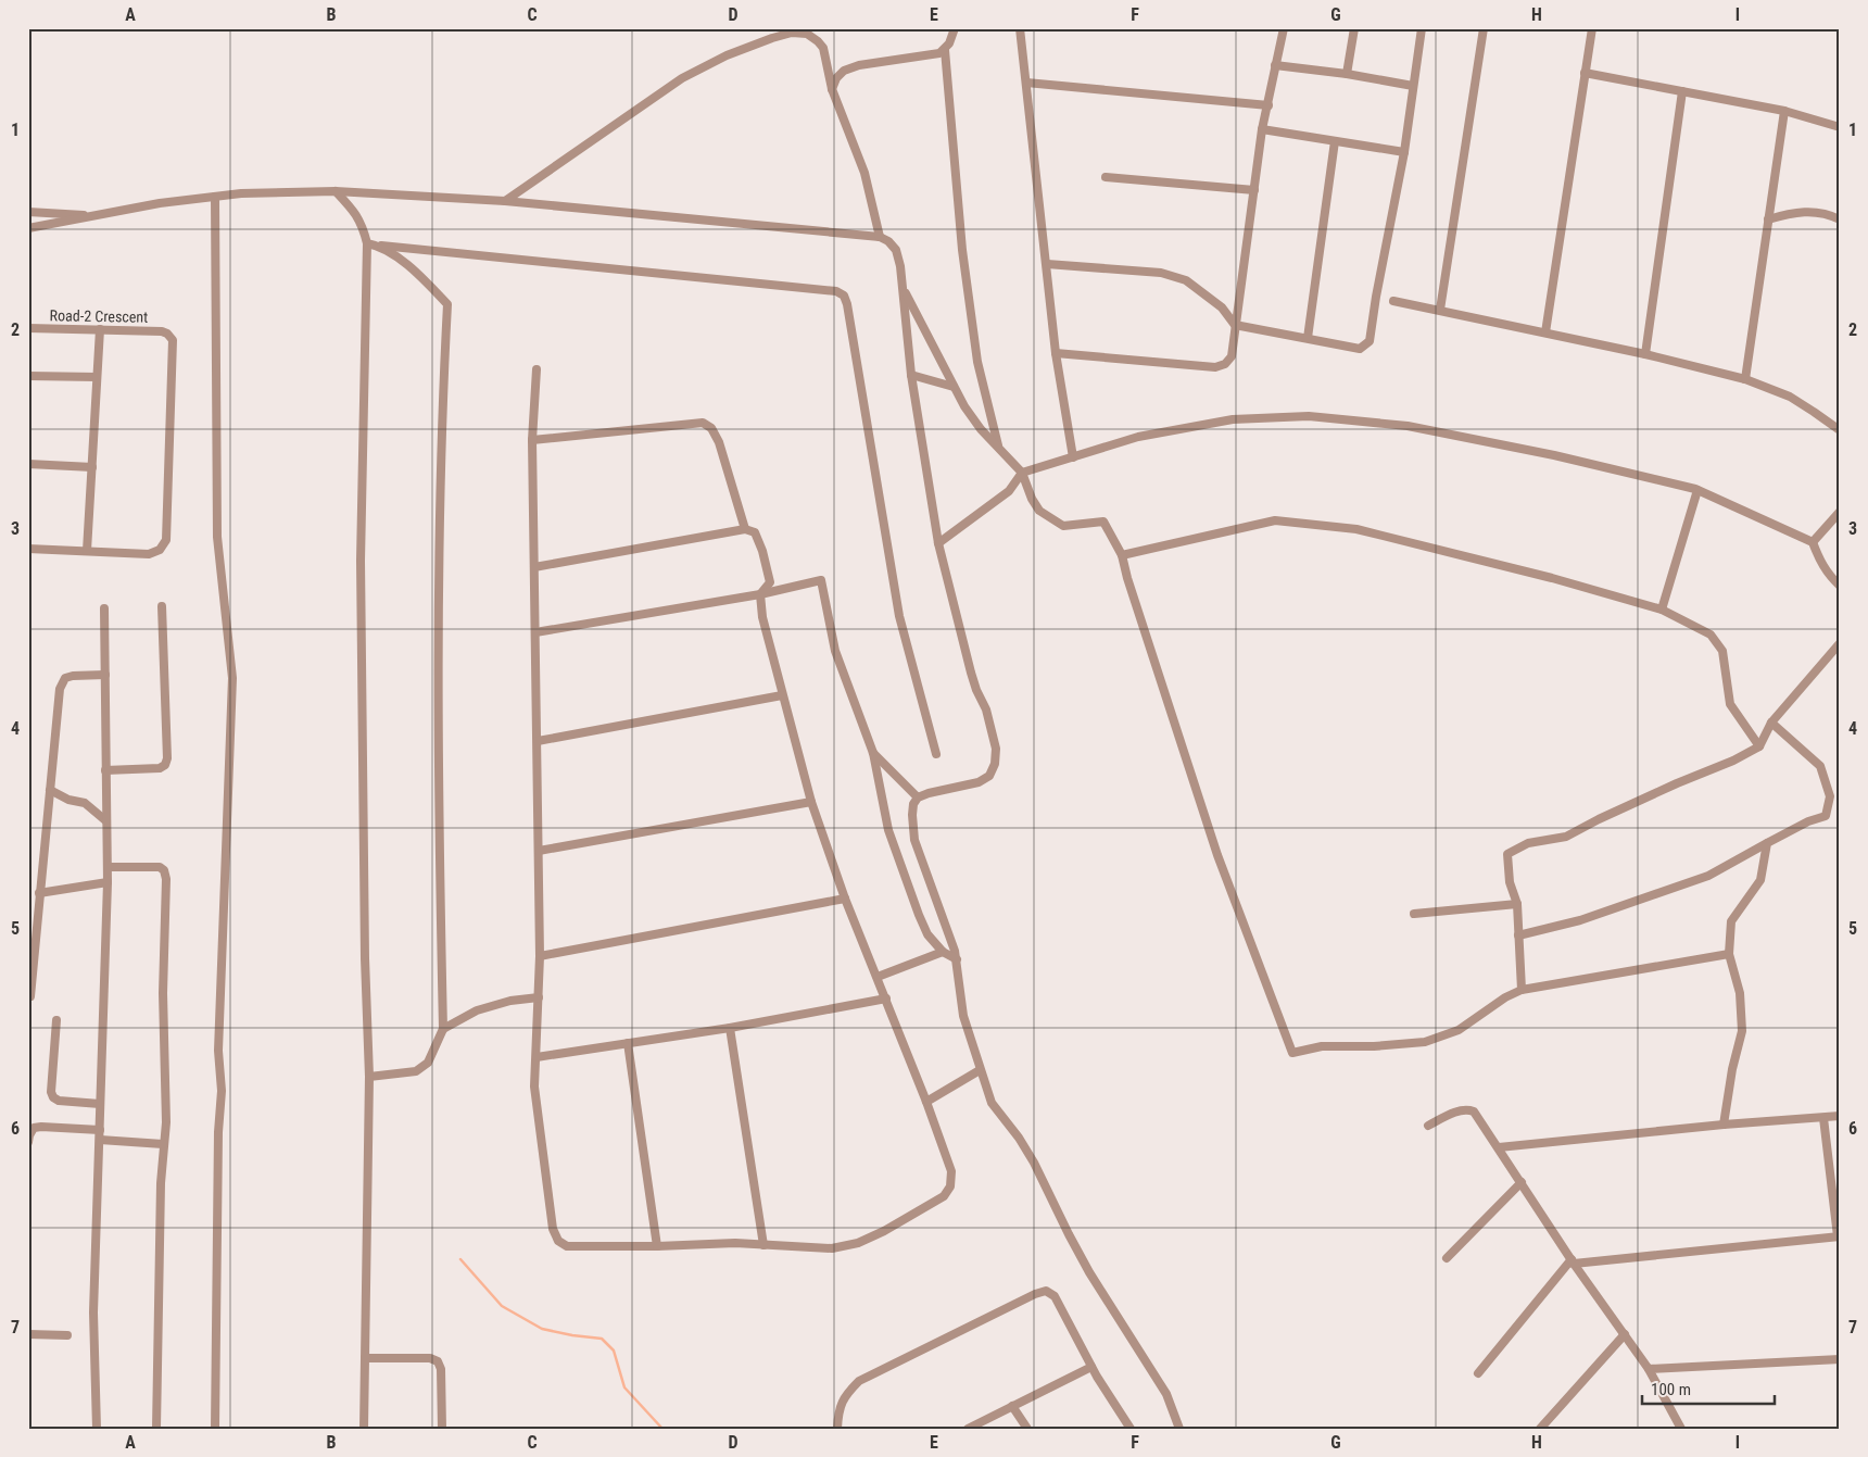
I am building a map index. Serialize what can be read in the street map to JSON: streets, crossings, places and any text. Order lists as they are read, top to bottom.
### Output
{
  "streets": {
    "street": ["Road-2 Crescent"]
  },
  "scale_bar": "100 m",
  "grid": {
    "columns": [
      "A",
      "B",
      "C",
      "D",
      "E",
      "F",
      "G",
      "H",
      "I"
    ],
    "rows": [
      "1",
      "2",
      "3",
      "4",
      "5",
      "6",
      "7"
    ]
  }
}
